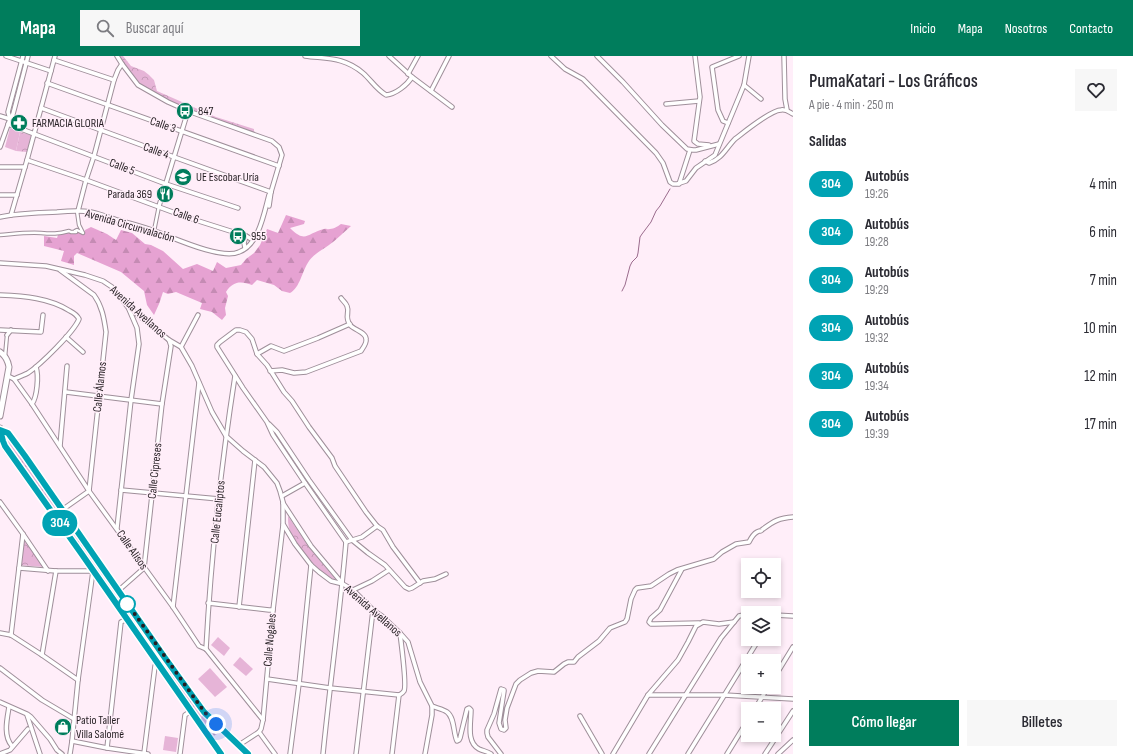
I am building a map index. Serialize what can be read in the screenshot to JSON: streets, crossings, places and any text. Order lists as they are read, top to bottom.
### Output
{
  "streets": {
    "street": [
      "Calle 3",
      "Calle 4",
      "Calle 5",
      "Calle 6",
      "Avenida Circunvalación",
      "Avenida Avellanos",
      "Calle Álamos",
      "Calle Cipreses",
      "Calle Eucaliptos",
      "Calle Alisos",
      "Calle Nogales"
    ]
  },
  "crossings": [
    ["Calle 6", "Avenida Circunvalación"],
    ["Avenida Avellanos", "Calle Álamos"],
    ["Avenida Avellanos", "Calle Cipreses"],
    ["Avenida Avellanos", "Calle Eucaliptos"],
    ["Avenida Avellanos", "Calle Nogales"],
    ["Calle Álamos", "Calle Alisos"],
    ["Calle Cipreses", "Calle Alisos"],
    ["Calle Eucaliptos", "Calle Alisos"],
    ["Calle Alisos", "Calle Nogales"]
  ],
  "places": {
    "bus stop": ["847", "955"],
    "pharmacy": ["FARMACIA GLORIA"],
    "school or university": ["UE Escobar Uría"],
    "restaurant": ["Parada 369"],
    "shop": ["Patio Taller Villa Salomé"]
  },
  "lines": ["bus line 304"],
  "page": {
    "header": "Mapa",
    "search": "Buscar aquí",
    "nav": [
      "Inicio",
      "Mapa",
      "Nosotros",
      "Contacto"
    ],
    "on_map": "304",
    "heading": [
      ["PumaKatari - Los Gráficos", "A pie · 4 min · 250 m"],
      "Salidas"
    ],
    "list": [
      {
        "mark": "304",
        "name": "Autobús",
        "note": "19:26",
        "value": "4 min"
      },
      {
        "mark": "304",
        "name": "Autobús",
        "note": "19:28",
        "value": "6 min"
      },
      {
        "mark": "304",
        "name": "Autobús",
        "note": "19:29",
        "value": "7 min"
      },
      {
        "mark": "304",
        "name": "Autobús",
        "note": "19:32",
        "value": "10 min"
      },
      {
        "mark": "304",
        "name": "Autobús",
        "note": "19:34",
        "value": "12 min"
      },
      {
        "mark": "304",
        "name": "Autobús",
        "note": "19:39",
        "value": "17 min"
      }
    ],
    "map_buttons": ["+", "−"],
    "buttons": ["Cómo llegar", "Billetes"]
  }
}
